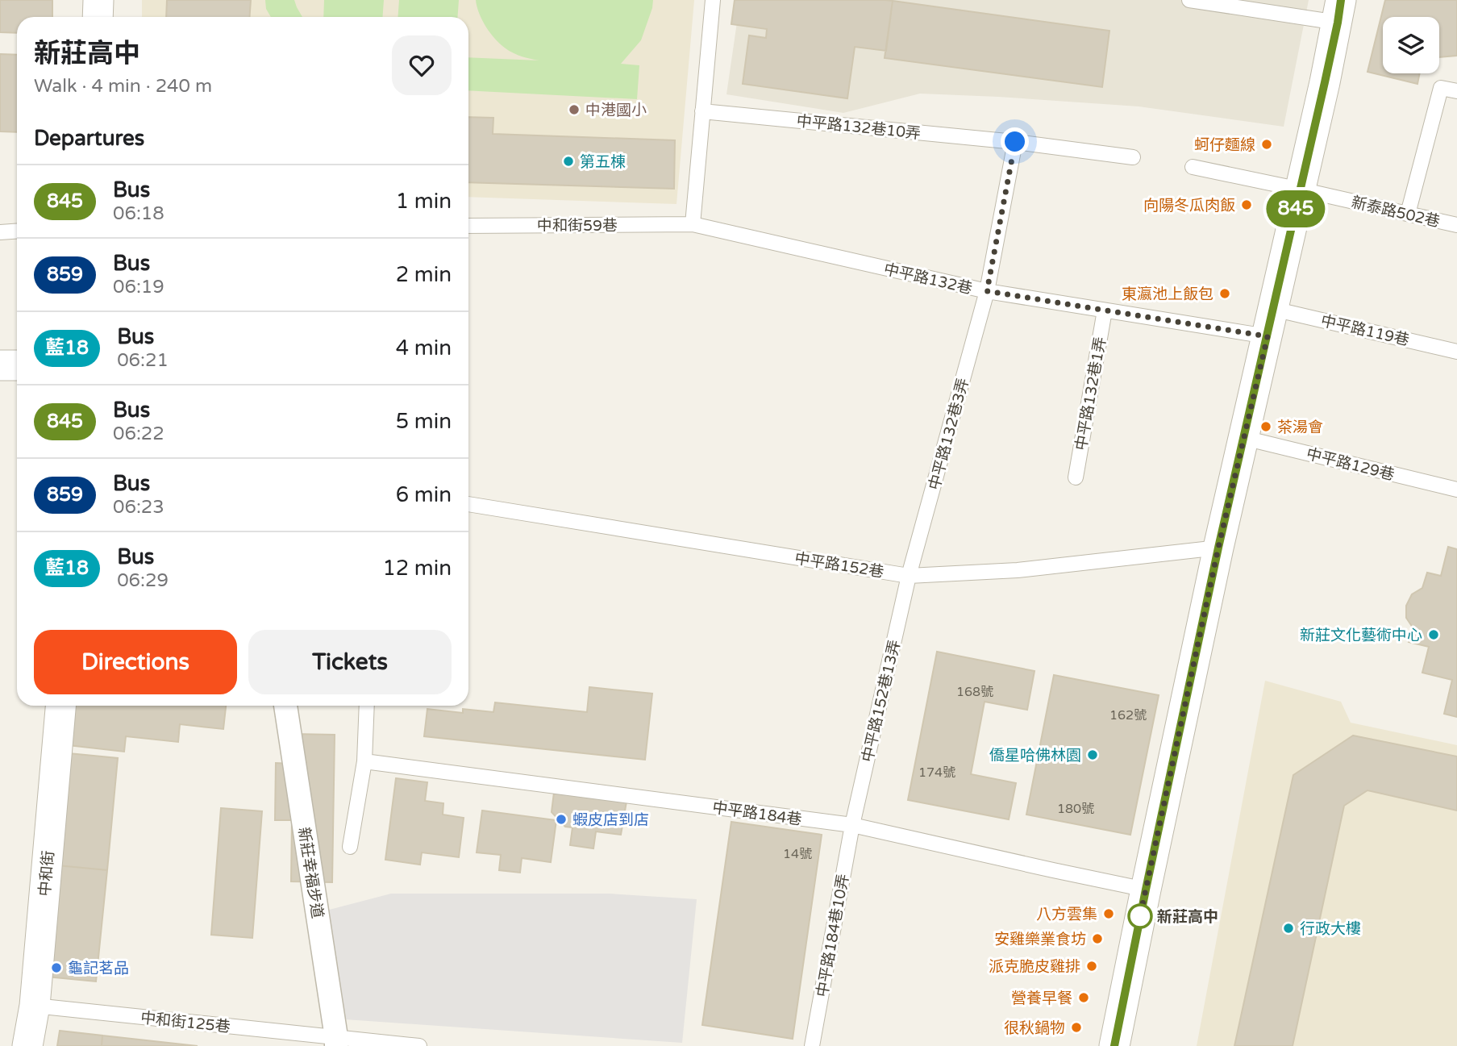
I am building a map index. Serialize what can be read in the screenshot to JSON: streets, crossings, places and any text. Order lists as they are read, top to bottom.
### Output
{
  "streets": {
    "street": ["新莊幸福步道", "中和街"],
    "lane": [
      "中平路132巷10弄",
      "新泰路502巷",
      "中和街59巷",
      "中平路132巷",
      "中平路119巷",
      "中平路132巷1弄",
      "中平路132巷3弄",
      "中平路129巷",
      "中平路152巷",
      "中平路152巷13弄",
      "中平路184巷",
      "中平路184巷10弄",
      "中和街125巷"
    ]
  },
  "crossings": [
    ["中和街59巷", "中平路132巷"],
    ["中平路132巷", "中平路119巷"],
    ["中平路132巷", "中平路132巷1弄"],
    ["中平路132巷", "中平路132巷3弄"],
    ["中平路132巷3弄", "中平路152巷"],
    ["中平路132巷3弄", "中平路152巷13弄"],
    ["中平路152巷", "中平路152巷13弄"],
    ["中平路152巷13弄", "中平路184巷"],
    ["中平路152巷13弄", "中平路184巷10弄"],
    ["中平路184巷", "中平路184巷10弄"],
    ["新莊幸福步道", "中和街125巷"],
    ["中和街", "中和街125巷"]
  ],
  "places": [
    "中港國小",
    "蚵仔麵線",
    "第五棟",
    "向陽冬瓜肉飯",
    "東瀛池上飯包",
    "茶湯會",
    "新莊文化藝術中心",
    "僑星哈佛林園",
    "蝦皮店到店",
    "八方雲集",
    "新莊高中",
    "行政大樓",
    "安雞樂業食坊",
    "派克脆皮雞排",
    "龜記茗品",
    "營養早餐",
    "很秋鍋物"
  ],
  "lines": ["bus line 845"],
  "house_numbers": [
    "168號",
    "162號",
    "174號",
    "180號",
    "14號"
  ],
  "page": {
    "on_map": "845",
    "heading": [
      ["新莊高中", "Walk · 4 min · 240 m"],
      "Departures"
    ],
    "list": [
      {
        "mark": "845",
        "name": "Bus",
        "note": "06:18",
        "value": "1 min"
      },
      {
        "mark": "859",
        "name": "Bus",
        "note": "06:19",
        "value": "2 min"
      },
      {
        "mark": "藍18",
        "name": "Bus",
        "note": "06:21",
        "value": "4 min"
      },
      {
        "mark": "845",
        "name": "Bus",
        "note": "06:22",
        "value": "5 min"
      },
      {
        "mark": "859",
        "name": "Bus",
        "note": "06:23",
        "value": "6 min"
      },
      {
        "mark": "藍18",
        "name": "Bus",
        "note": "06:29",
        "value": "12 min"
      }
    ],
    "buttons": ["Directions", "Tickets"]
  }
}
